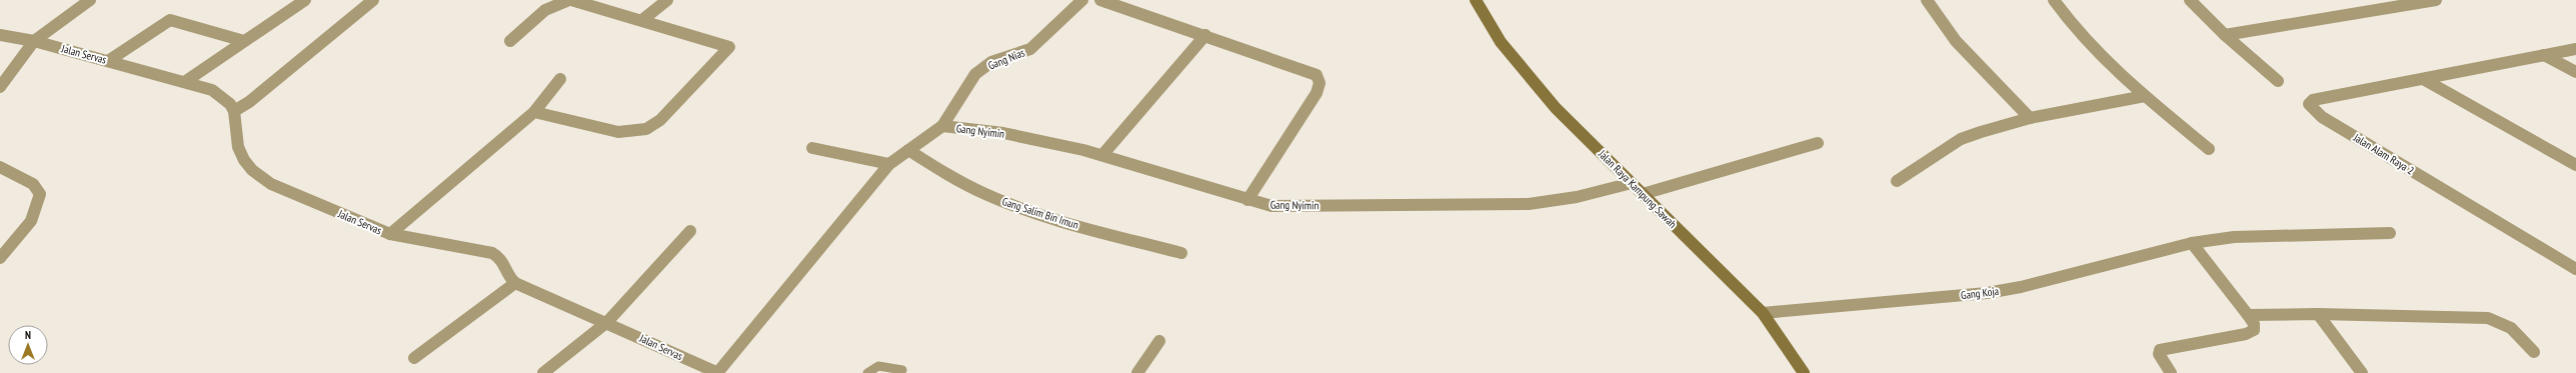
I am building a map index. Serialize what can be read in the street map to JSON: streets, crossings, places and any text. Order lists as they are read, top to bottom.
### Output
{
  "streets": {
    "street": [
      "Jalan Servas",
      "Gang Nias",
      "Gang Nyimin",
      "Jalan Alam Raya 2",
      "Jalan Raya Kampung Sawah",
      "Gang Salim Bin Imun",
      "Gang Koja"
    ]
  },
  "crossings": [
    ["Gang Nias", "Gang Nyimin"],
    ["Gang Nyimin", "Jalan Raya Kampung Sawah"],
    ["Jalan Raya Kampung Sawah", "Gang Koja"]
  ],
  "north": "top"
}
